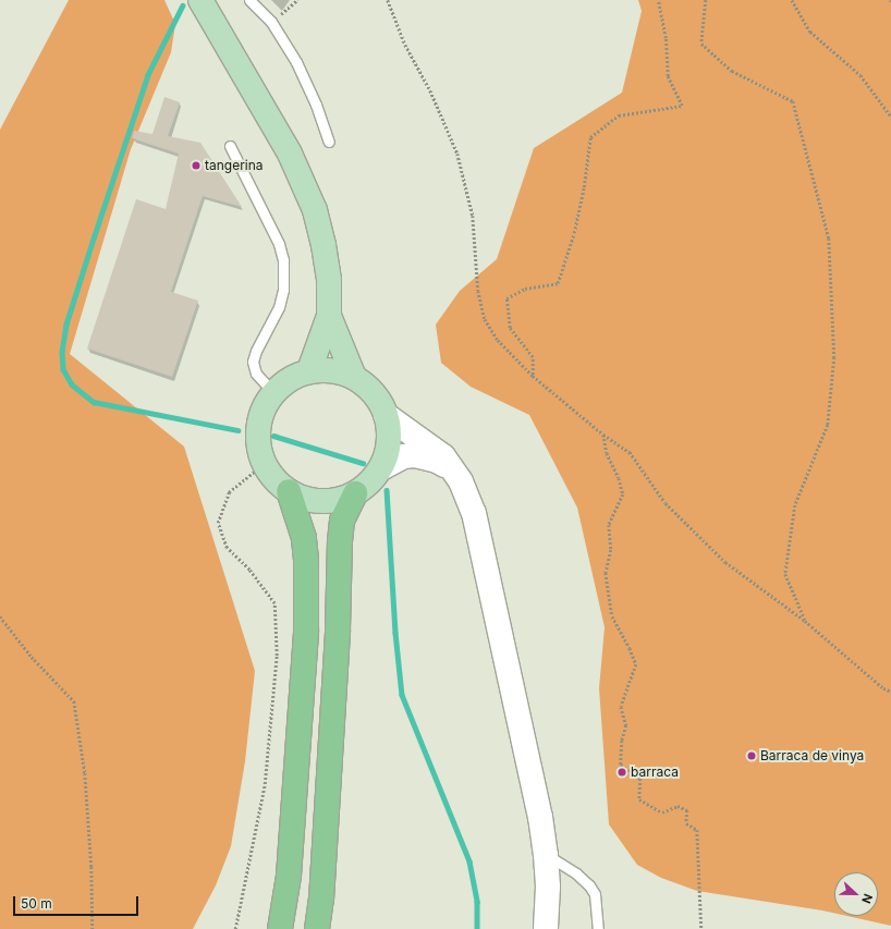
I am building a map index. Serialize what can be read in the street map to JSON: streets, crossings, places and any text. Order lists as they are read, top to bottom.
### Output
{
  "places": ["tangerina", "Barraca de vinya", "barraca"],
  "scale_bar": "50 m",
  "north": "right"
}
